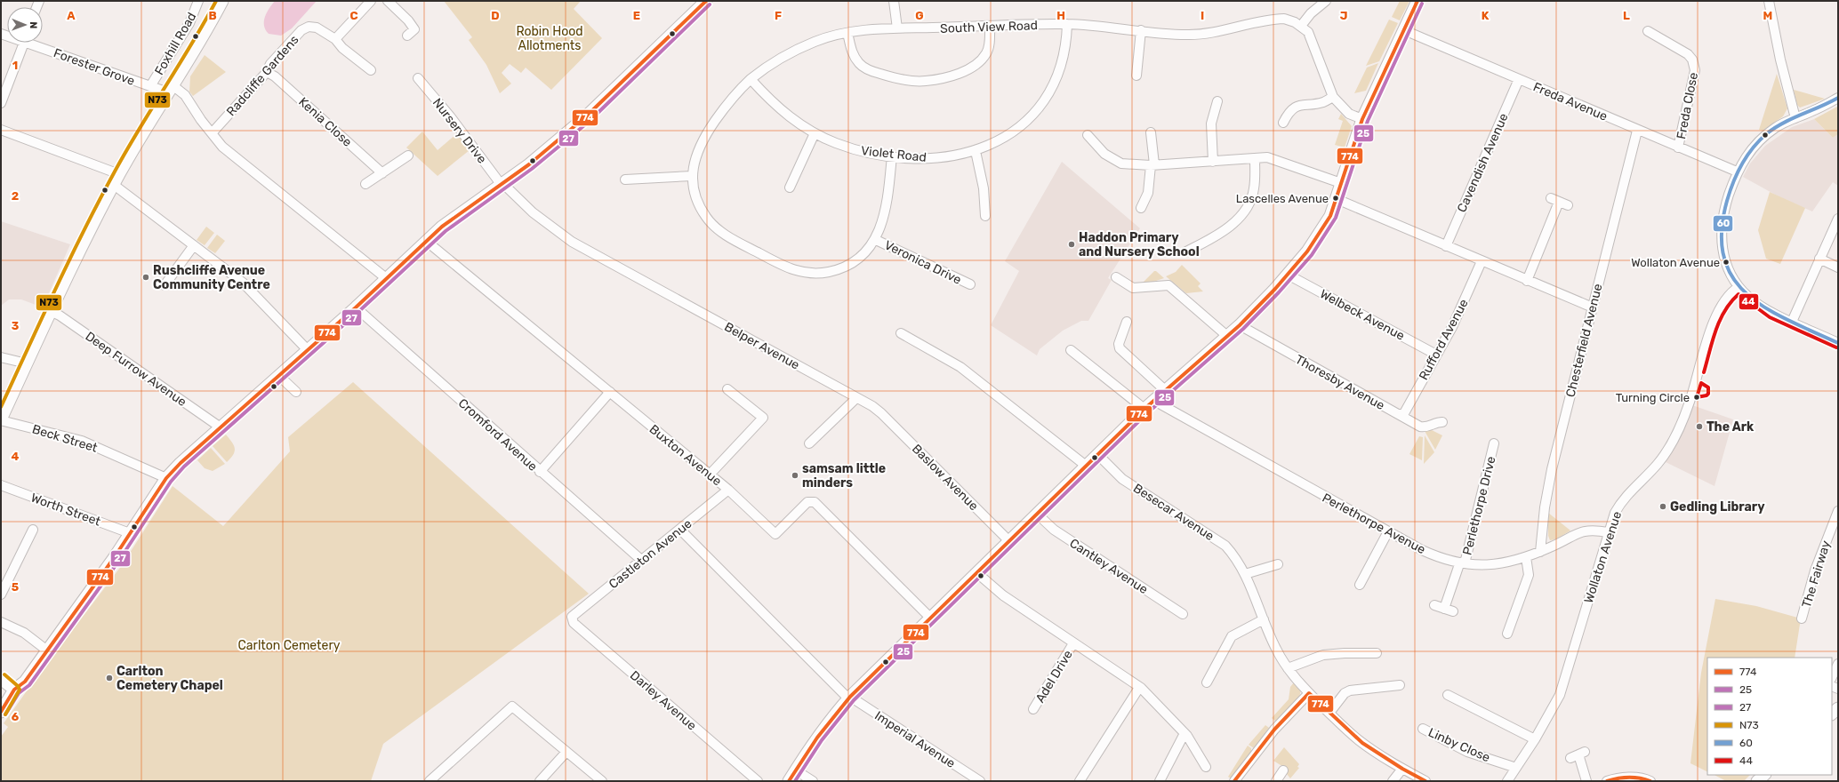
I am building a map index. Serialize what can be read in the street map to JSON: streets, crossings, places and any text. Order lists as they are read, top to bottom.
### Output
{
  "streets": {
    "street": [
      "South View Road",
      "Foxhill Road",
      "Forester Grove",
      "Radcliffe Gardens",
      "Freda Avenue",
      "Freda Close",
      "Kenia Close",
      "Nursery Drive",
      "Violet Road",
      "Cavendish Avenue",
      "Veronica Drive",
      "Welbeck Avenue",
      "Rufford Avenue",
      "Chesterfield Avenue",
      "Belper Avenue",
      "Deep Furrow Avenue",
      "Thoresby Avenue",
      "Cromford Avenue",
      "Beck Street",
      "Buxton Avenue",
      "Baslow Avenue",
      "Perlethorpe Drive",
      "Worth Street",
      "Besecar Avenue",
      "Perlethorpe Avenue",
      "Castleton Avenue",
      "Wollaton Avenue",
      "Cantley Avenue",
      "The Fairway",
      "Adel Drive",
      "Darley Avenue",
      "Imperial Avenue",
      "Linby Close"
    ]
  },
  "crossings": [
    ["South View Road", "Violet Road"],
    ["South View Road", "Veronica Drive"],
    ["Foxhill Road", "Forester Grove"],
    ["Radcliffe Gardens", "Kenia Close"],
    ["Freda Avenue", "Freda Close"],
    ["Freda Avenue", "Cavendish Avenue"],
    ["Freda Avenue", "Chesterfield Avenue"],
    ["Nursery Drive", "Belper Avenue"],
    ["Welbeck Avenue", "Rufford Avenue"],
    ["Rufford Avenue", "Thoresby Avenue"],
    ["Chesterfield Avenue", "Perlethorpe Avenue"],
    ["Belper Avenue", "Baslow Avenue"],
    ["Cromford Avenue", "Castleton Avenue"],
    ["Buxton Avenue", "Castleton Avenue"],
    ["Perlethorpe Drive", "Perlethorpe Avenue"],
    ["Perlethorpe Avenue", "Wollaton Avenue"],
    ["Castleton Avenue", "Darley Avenue"],
    ["Castleton Avenue", "Imperial Avenue"],
    ["Wollaton Avenue", "Linby Close"]
  ],
  "parks": ["Robin Hood Allotments", "Carlton Cemetery"],
  "places": [
    "Lascelles Avenue",
    "Haddon Primary and Nursery School",
    "Wollaton Avenue",
    "Rushcliffe Avenue Community Centre",
    "Turning Circle",
    "The Ark",
    "samsam little minders",
    "Gedling Library",
    "Carlton Cemetery Chapel"
  ],
  "lines": [
    "transit line 774",
    "transit line N73",
    "transit line 25",
    "transit line 27",
    "transit line 60",
    "transit line 44"
  ],
  "legend": [
    "774",
    "25",
    "27",
    "N73",
    "60",
    "44"
  ],
  "north": "right",
  "grid": {
    "columns": [
      "A",
      "B",
      "C",
      "D",
      "E",
      "F",
      "G",
      "H",
      "I",
      "J",
      "K",
      "L",
      "M"
    ],
    "rows": [
      "1",
      "2",
      "3",
      "4",
      "5",
      "6"
    ]
  }
}
